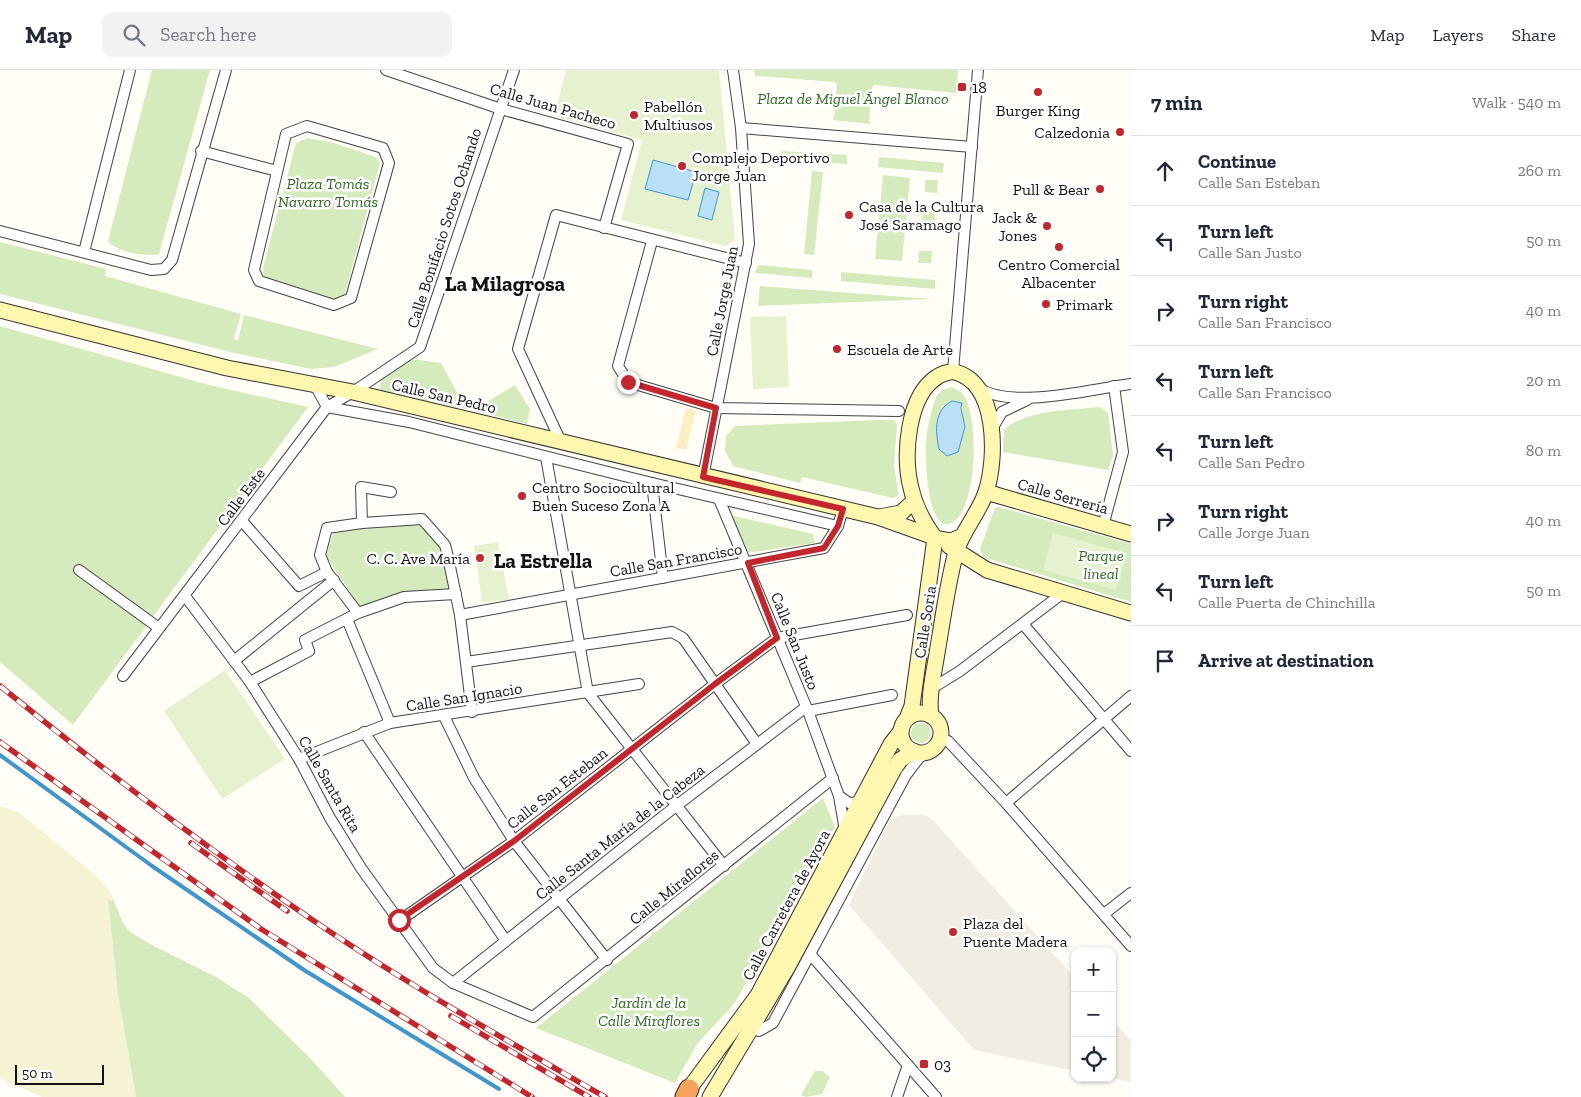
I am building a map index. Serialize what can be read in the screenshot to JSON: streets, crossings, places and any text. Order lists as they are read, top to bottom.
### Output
{
  "streets": {
    "main road": [
      "Calle San Pedro",
      "Calle Serrería",
      "Calle Soria",
      "Calle Carretera de Ayora"
    ],
    "street": [
      "Calle Juan Pacheco",
      "Calle Bonifacio Sotos Ochando",
      "Calle Jorge Juan",
      "Calle Este",
      "Calle San Francisco",
      "Calle San Justo",
      "Calle San Ignacio",
      "Calle Santa Rita",
      "Calle San Esteban",
      "Calle Santa María de la Cabeza",
      "Calle Miraflores"
    ]
  },
  "crossings": [
    ["Calle Juan Pacheco", "Calle Bonifacio Sotos Ochando"],
    ["Calle Bonifacio Sotos Ochando", "Calle San Pedro"],
    ["Calle Bonifacio Sotos Ochando", "Calle Este"],
    ["Calle Jorge Juan", "Calle San Pedro"],
    ["Calle San Pedro", "Calle Este"],
    ["Calle San Pedro", "Calle San Francisco"],
    ["Calle San Pedro", "Calle Soria"],
    ["Calle San Pedro", "Calle San Justo"],
    ["Calle Serrería", "Calle Soria"],
    ["Calle Este", "Calle Santa Rita"],
    ["Calle San Francisco", "Calle San Justo"],
    ["Calle Soria", "Calle Carretera de Ayora"],
    ["Calle San Justo", "Calle San Esteban"],
    ["Calle San Justo", "Calle Santa María de la Cabeza"],
    ["Calle San Justo", "Calle Miraflores"],
    ["Calle San Justo", "Calle Carretera de Ayora"],
    ["Calle San Ignacio", "Calle Santa Rita"],
    ["Calle Santa Rita", "Calle San Esteban"],
    ["Calle Santa Rita", "Calle Santa María de la Cabeza"],
    ["Calle Santa Rita", "Calle Miraflores"]
  ],
  "districts": ["La Milagrosa", "La Estrella"],
  "parks": [
    "Plaza de Miguel Ángel Blanco",
    "Plaza Tomás Navarro Tomás",
    "Parque lineal",
    "Jardín de la Calle Miraflores"
  ],
  "places": {
    "transit": ["18", "03"],
    "other": [
      "Burger King",
      "Pabellón Multiusos",
      "Calzedonia",
      "Complejo Deportivo Jorge Juan",
      "Pull & Bear",
      "Casa de la Cultura José Saramago",
      "Jack & Jones",
      "Centro Comercial Albacenter",
      "Primark",
      "Escuela de Arte",
      "Centro Sociocultural Buen Suceso Zona A",
      "C. C. Ave María",
      "Plaza del Puente Madera"
    ]
  },
  "scale_bar": "50 m",
  "page": {
    "header": "Map",
    "search": "Search here",
    "nav": ["Map", "Layers", "Share"],
    "heading": ["7 min", "Walk · 540 m"],
    "list": [
      ["Continue", "Calle San Esteban", "260 m"],
      ["Turn left", "Calle San Justo", "50 m"],
      ["Turn right", "Calle San Francisco", "40 m"],
      ["Turn left", "Calle San Francisco", "20 m"],
      ["Turn left", "Calle San Pedro", "80 m"],
      ["Turn right", "Calle Jorge Juan", "40 m"],
      ["Turn left", "Calle Puerta de Chinchilla", "50 m"],
      "Arrive at destination"
    ],
    "map_buttons": ["+", "−"],
    "scale": "50 m"
  }
}
